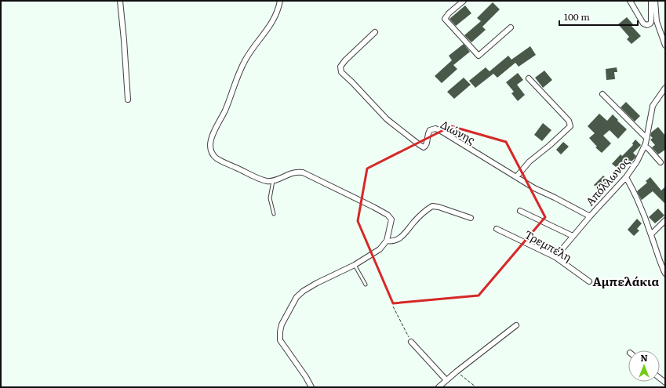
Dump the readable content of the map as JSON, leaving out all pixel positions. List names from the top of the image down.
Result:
{
  "streets": {
    "street": ["Διώνης", "Απόλλωνος", "Τρεμπέλη"]
  },
  "crossings": [
    ["Διώνης", "Απόλλωνος"],
    ["Απόλλωνος", "Τρεμπέλη"]
  ],
  "districts": ["Αμπελάκια"],
  "scale_bar": "100 m",
  "north": "top"
}
